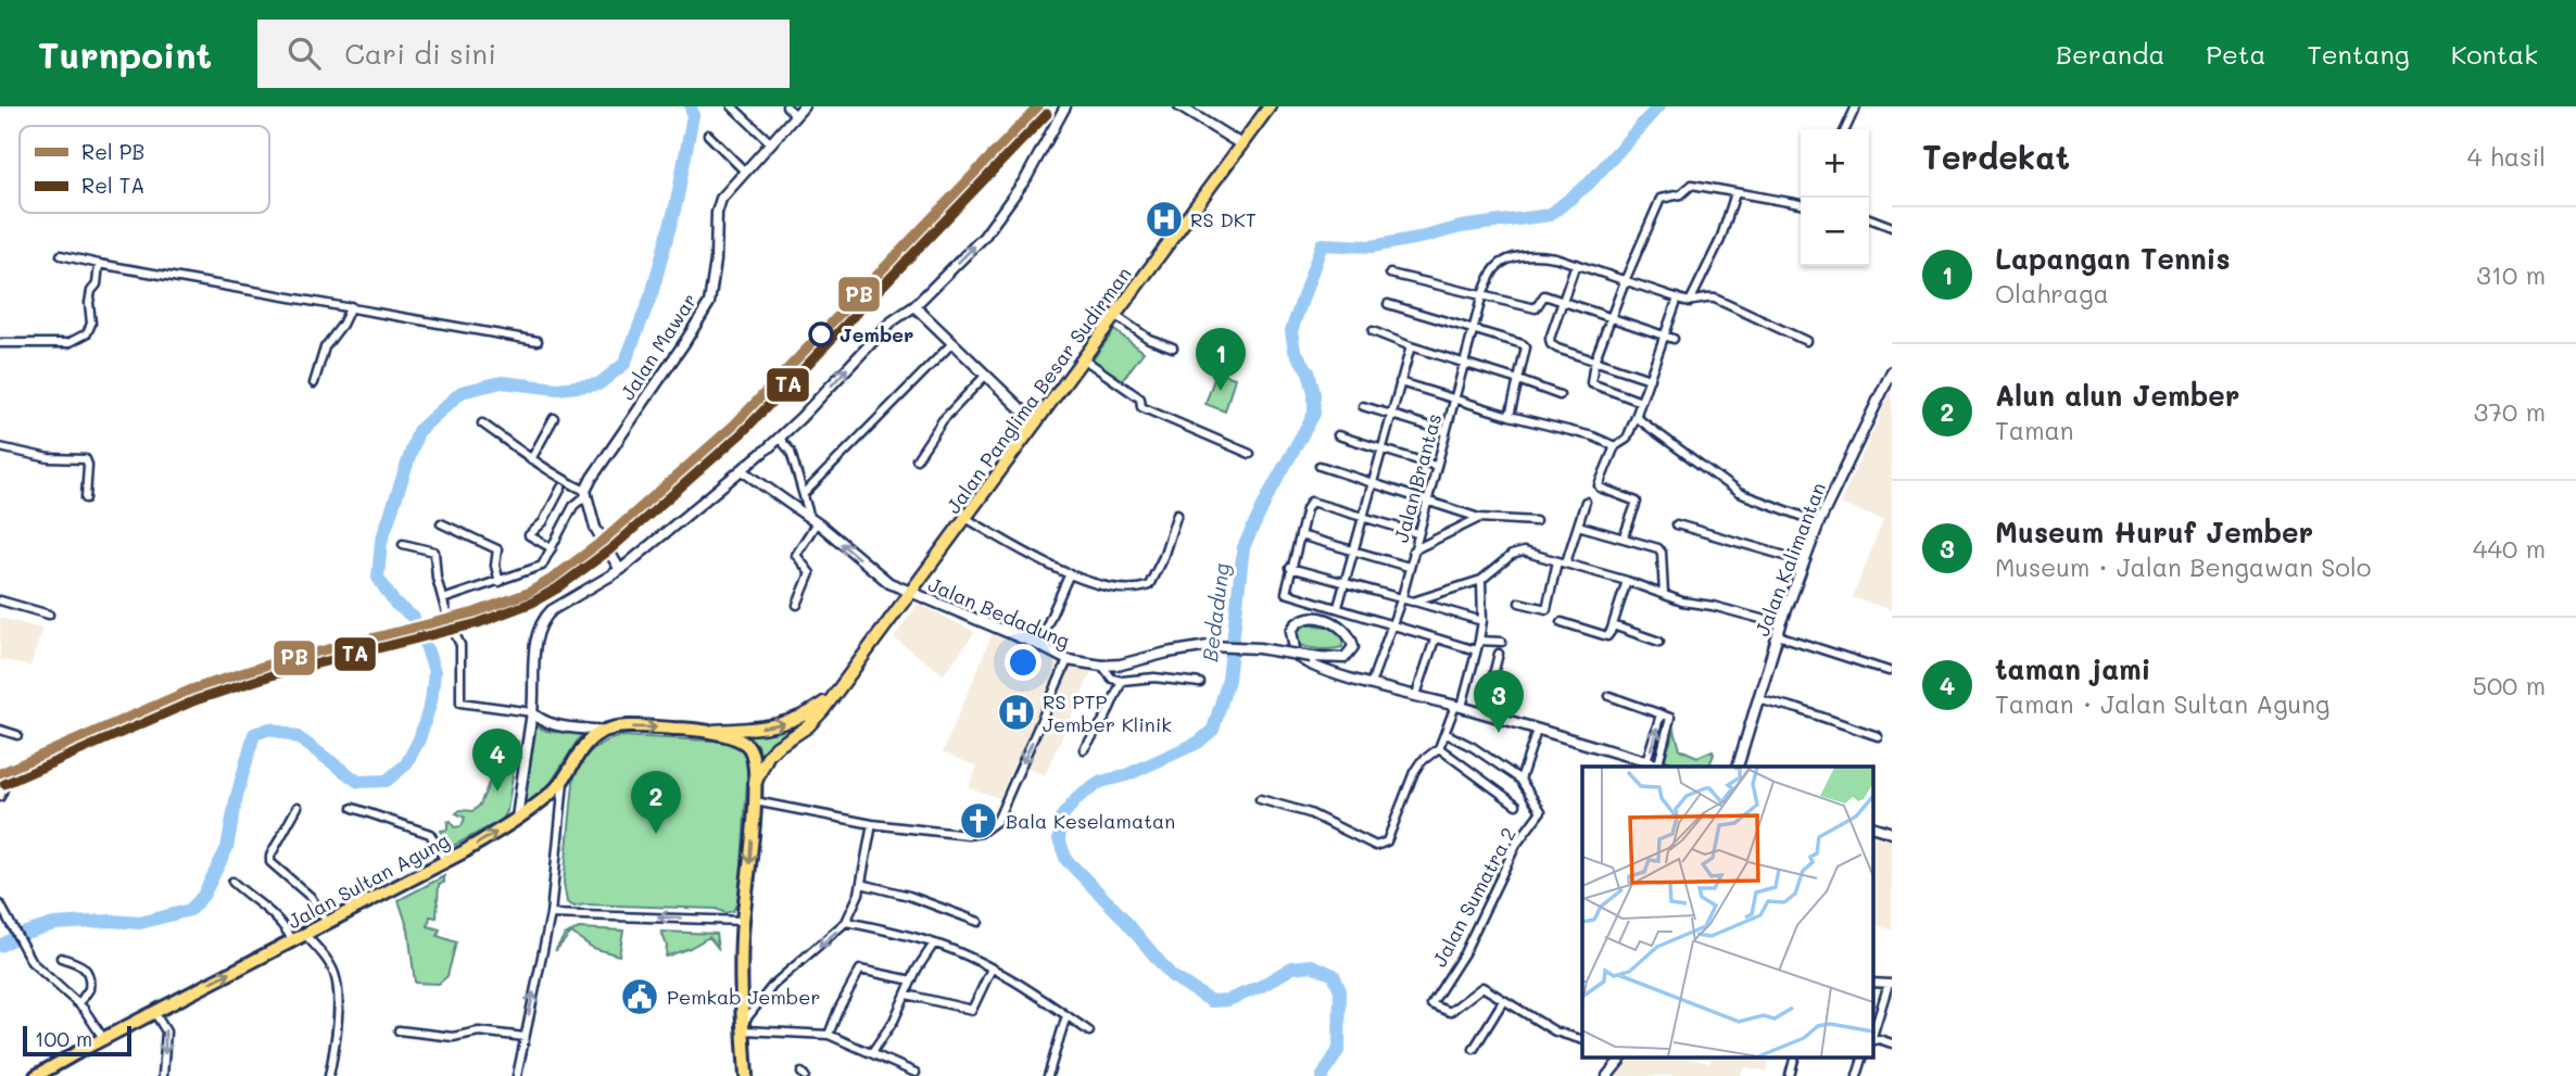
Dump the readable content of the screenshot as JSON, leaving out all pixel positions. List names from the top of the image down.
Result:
{
  "streets": {
    "highway": ["Jalan Sultan Agung"],
    "main road": ["Jalan Panglima Besar Sudirman"],
    "street": [
      "Jalan Mawar",
      "Jalan Brantas",
      "Jalan Kalimantan",
      "Jalan Bedadung",
      "Jalan Sumatra 2"
    ]
  },
  "crossings": [
    ["Jalan Panglima Besar Sudirman", "Jalan Bedadung"],
    ["Jalan Brantas", "Jalan Bedadung"]
  ],
  "one_way": ["Jalan Sultan Agung"],
  "water": ["Bedadung"],
  "places": {
    "hospital": ["RS DKT", "RS PTP Jember Klinik"],
    "other": ["Jember"],
    "church": ["Bala Keselamatan"],
    "public building": ["Pemkab Jember"]
  },
  "lines": ["rail line PB", "rail line TA"],
  "legend": ["Rel PB", "Rel TA"],
  "scale_bar": "100 m",
  "page": {
    "header": "Turnpoint",
    "search": "Cari di sini",
    "nav": [
      "Beranda",
      "Peta",
      "Tentang",
      "Kontak"
    ],
    "heading": ["Terdekat", "4 hasil"],
    "map_buttons": ["+", "−"],
    "list": [
      {
        "mark": "1",
        "name": "Lapangan Tennis",
        "note": "Olahraga",
        "value": "310 m"
      },
      {
        "mark": "2",
        "name": "Alun alun Jember",
        "note": "Taman",
        "value": "370 m"
      },
      {
        "mark": "3",
        "name": "Museum Huruf Jember",
        "note": "Museum · Jalan Bengawan Solo",
        "value": "440 m"
      },
      {
        "mark": "4",
        "name": "taman jami",
        "note": "Taman · Jalan Sultan Agung",
        "value": "500 m"
      }
    ],
    "pins": [
      "1",
      "3",
      "4",
      "2"
    ],
    "scale": "100 m"
  }
}
